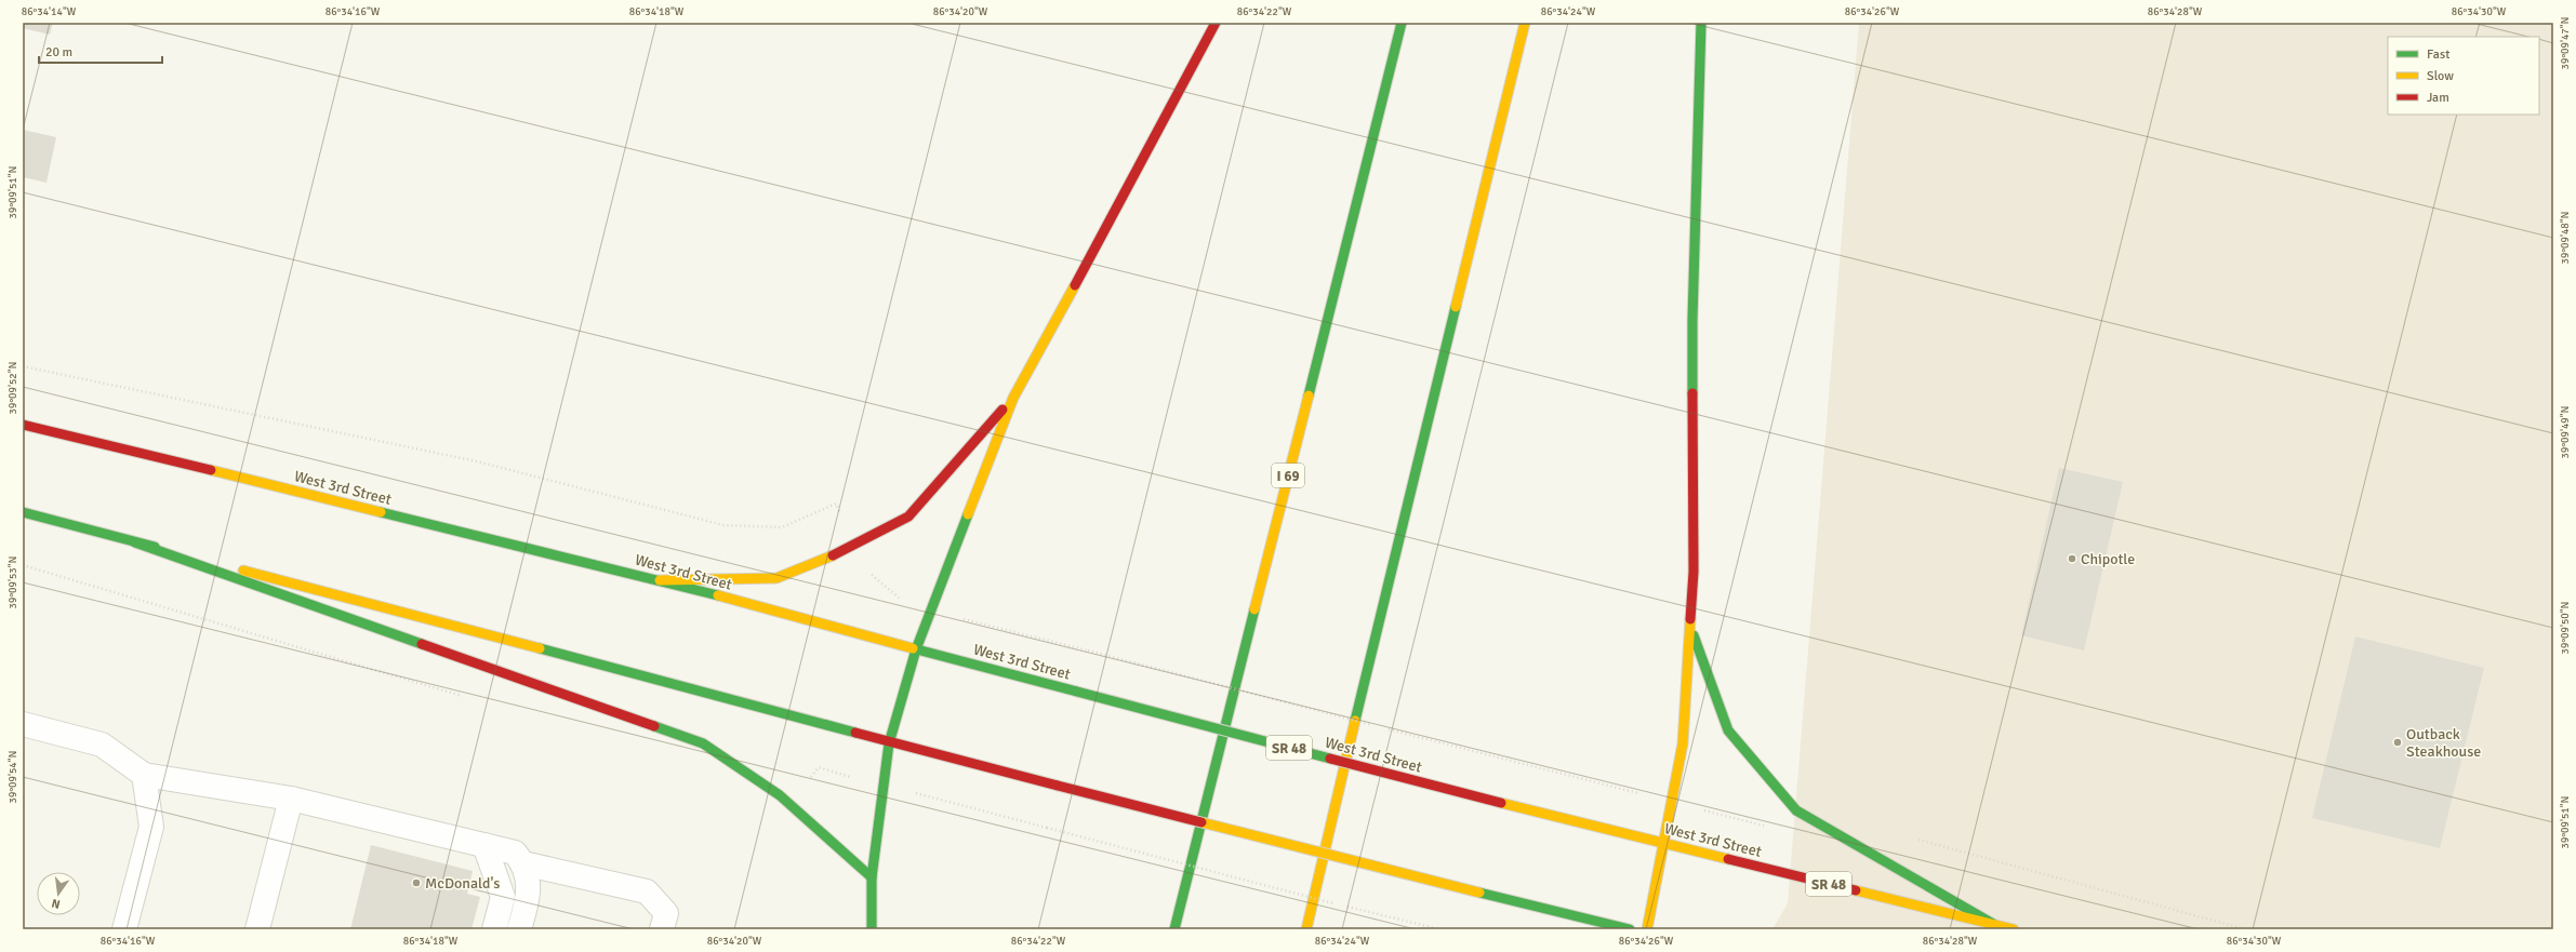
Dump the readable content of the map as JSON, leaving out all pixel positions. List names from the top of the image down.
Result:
{
  "streets": {
    "main road": ["I 69", "West 3rd Street", "SR 48"]
  },
  "places": ["Chipotle", "Outback Steakhouse", "McDonald's"],
  "legend": ["Fast", "Slow", "Jam"],
  "scale_bar": "20 m",
  "north": "bottom",
  "coordinates": [
    "86°34'14\"W",
    "86°34'16\"W",
    "86°34'18\"W",
    "86°34'20\"W",
    "86°34'22\"W",
    "86°34'24\"W",
    "86°34'26\"W",
    "86°34'28\"W",
    "86°34'30\"W",
    "39°09'47\"N",
    "39°09'51\"N",
    "39°09'48\"N",
    "39°09'52\"N",
    "39°09'49\"N",
    "39°09'53\"N",
    "39°09'50\"N",
    "39°09'54\"N"
  ]
}
